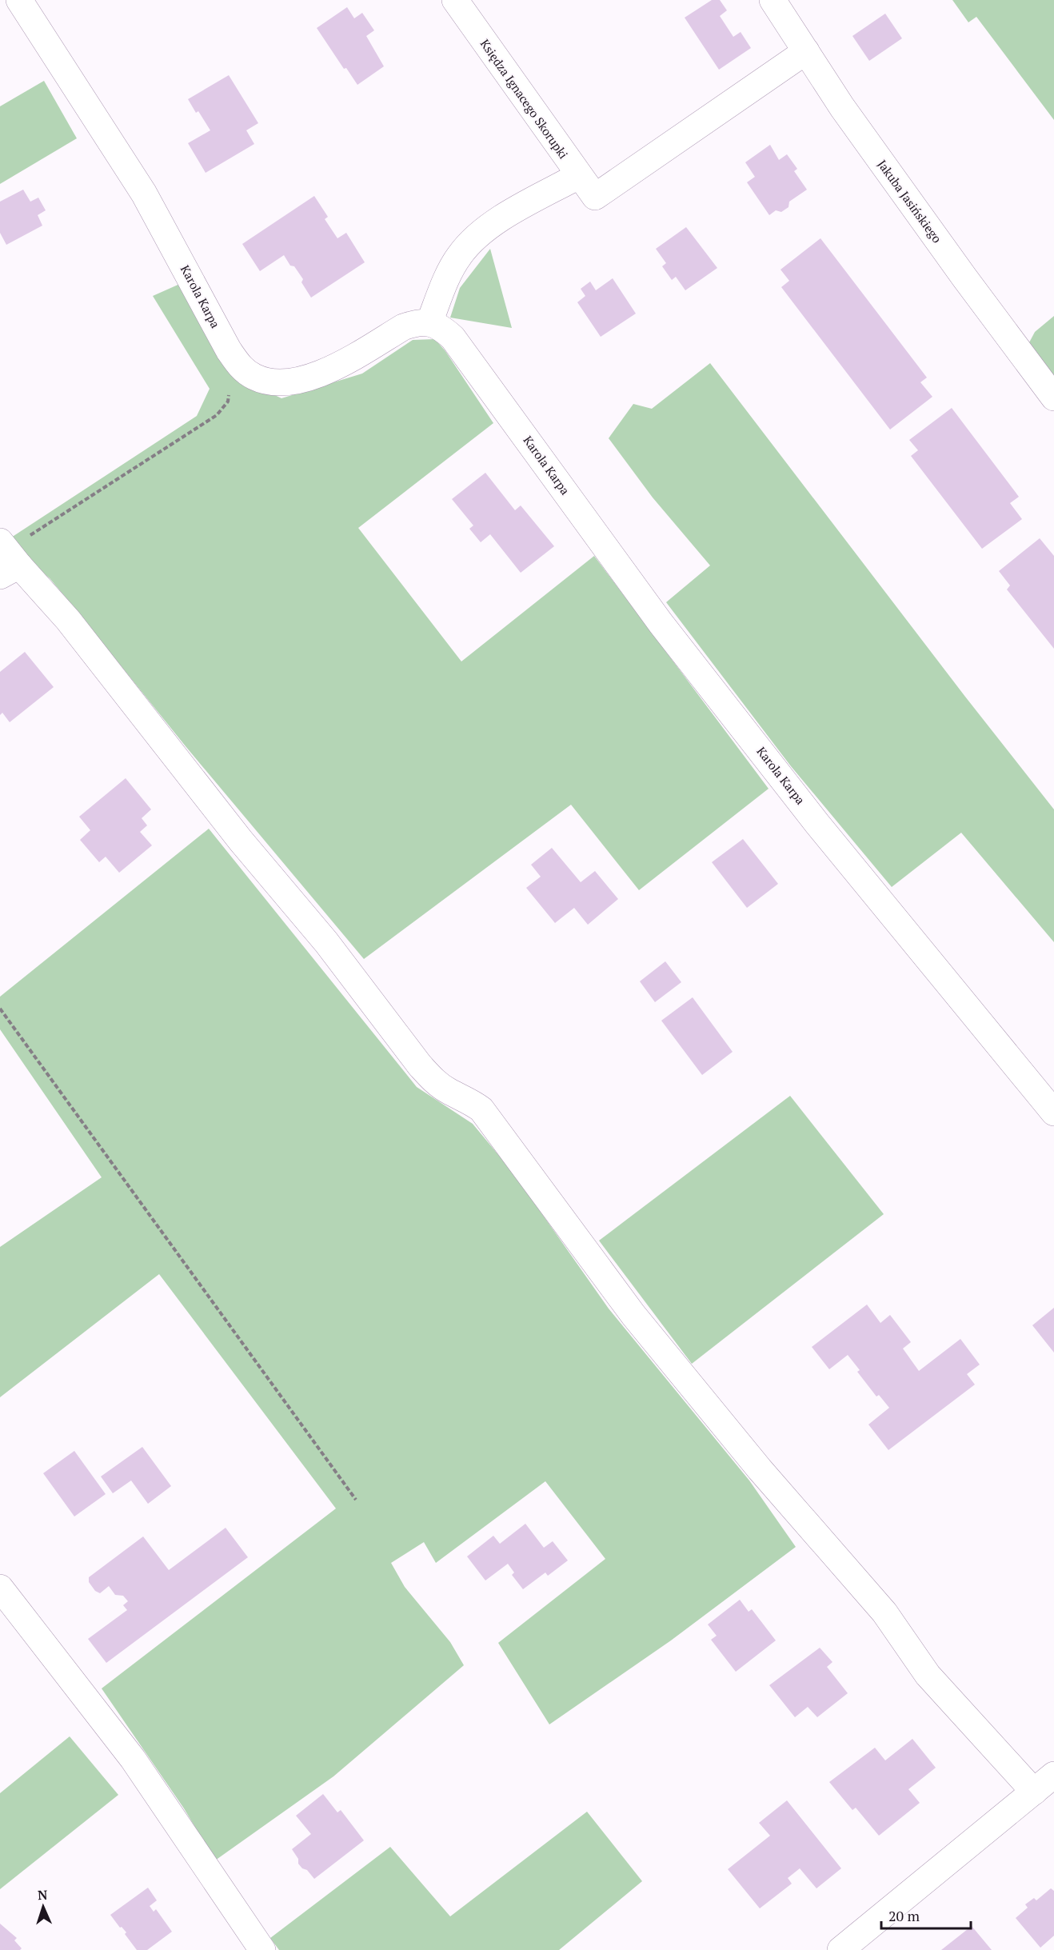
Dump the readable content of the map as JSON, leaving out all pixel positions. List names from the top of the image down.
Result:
{
  "streets": {
    "street": ["Księdza Ignacego Skorupki", "Jakuba Jasińskiego", "Karola Karpa"]
  },
  "crossings": [
    ["Księdza Ignacego Skorupki", "Jakuba Jasińskiego"]
  ],
  "scale_bar": "20 m",
  "north": "top"
}
